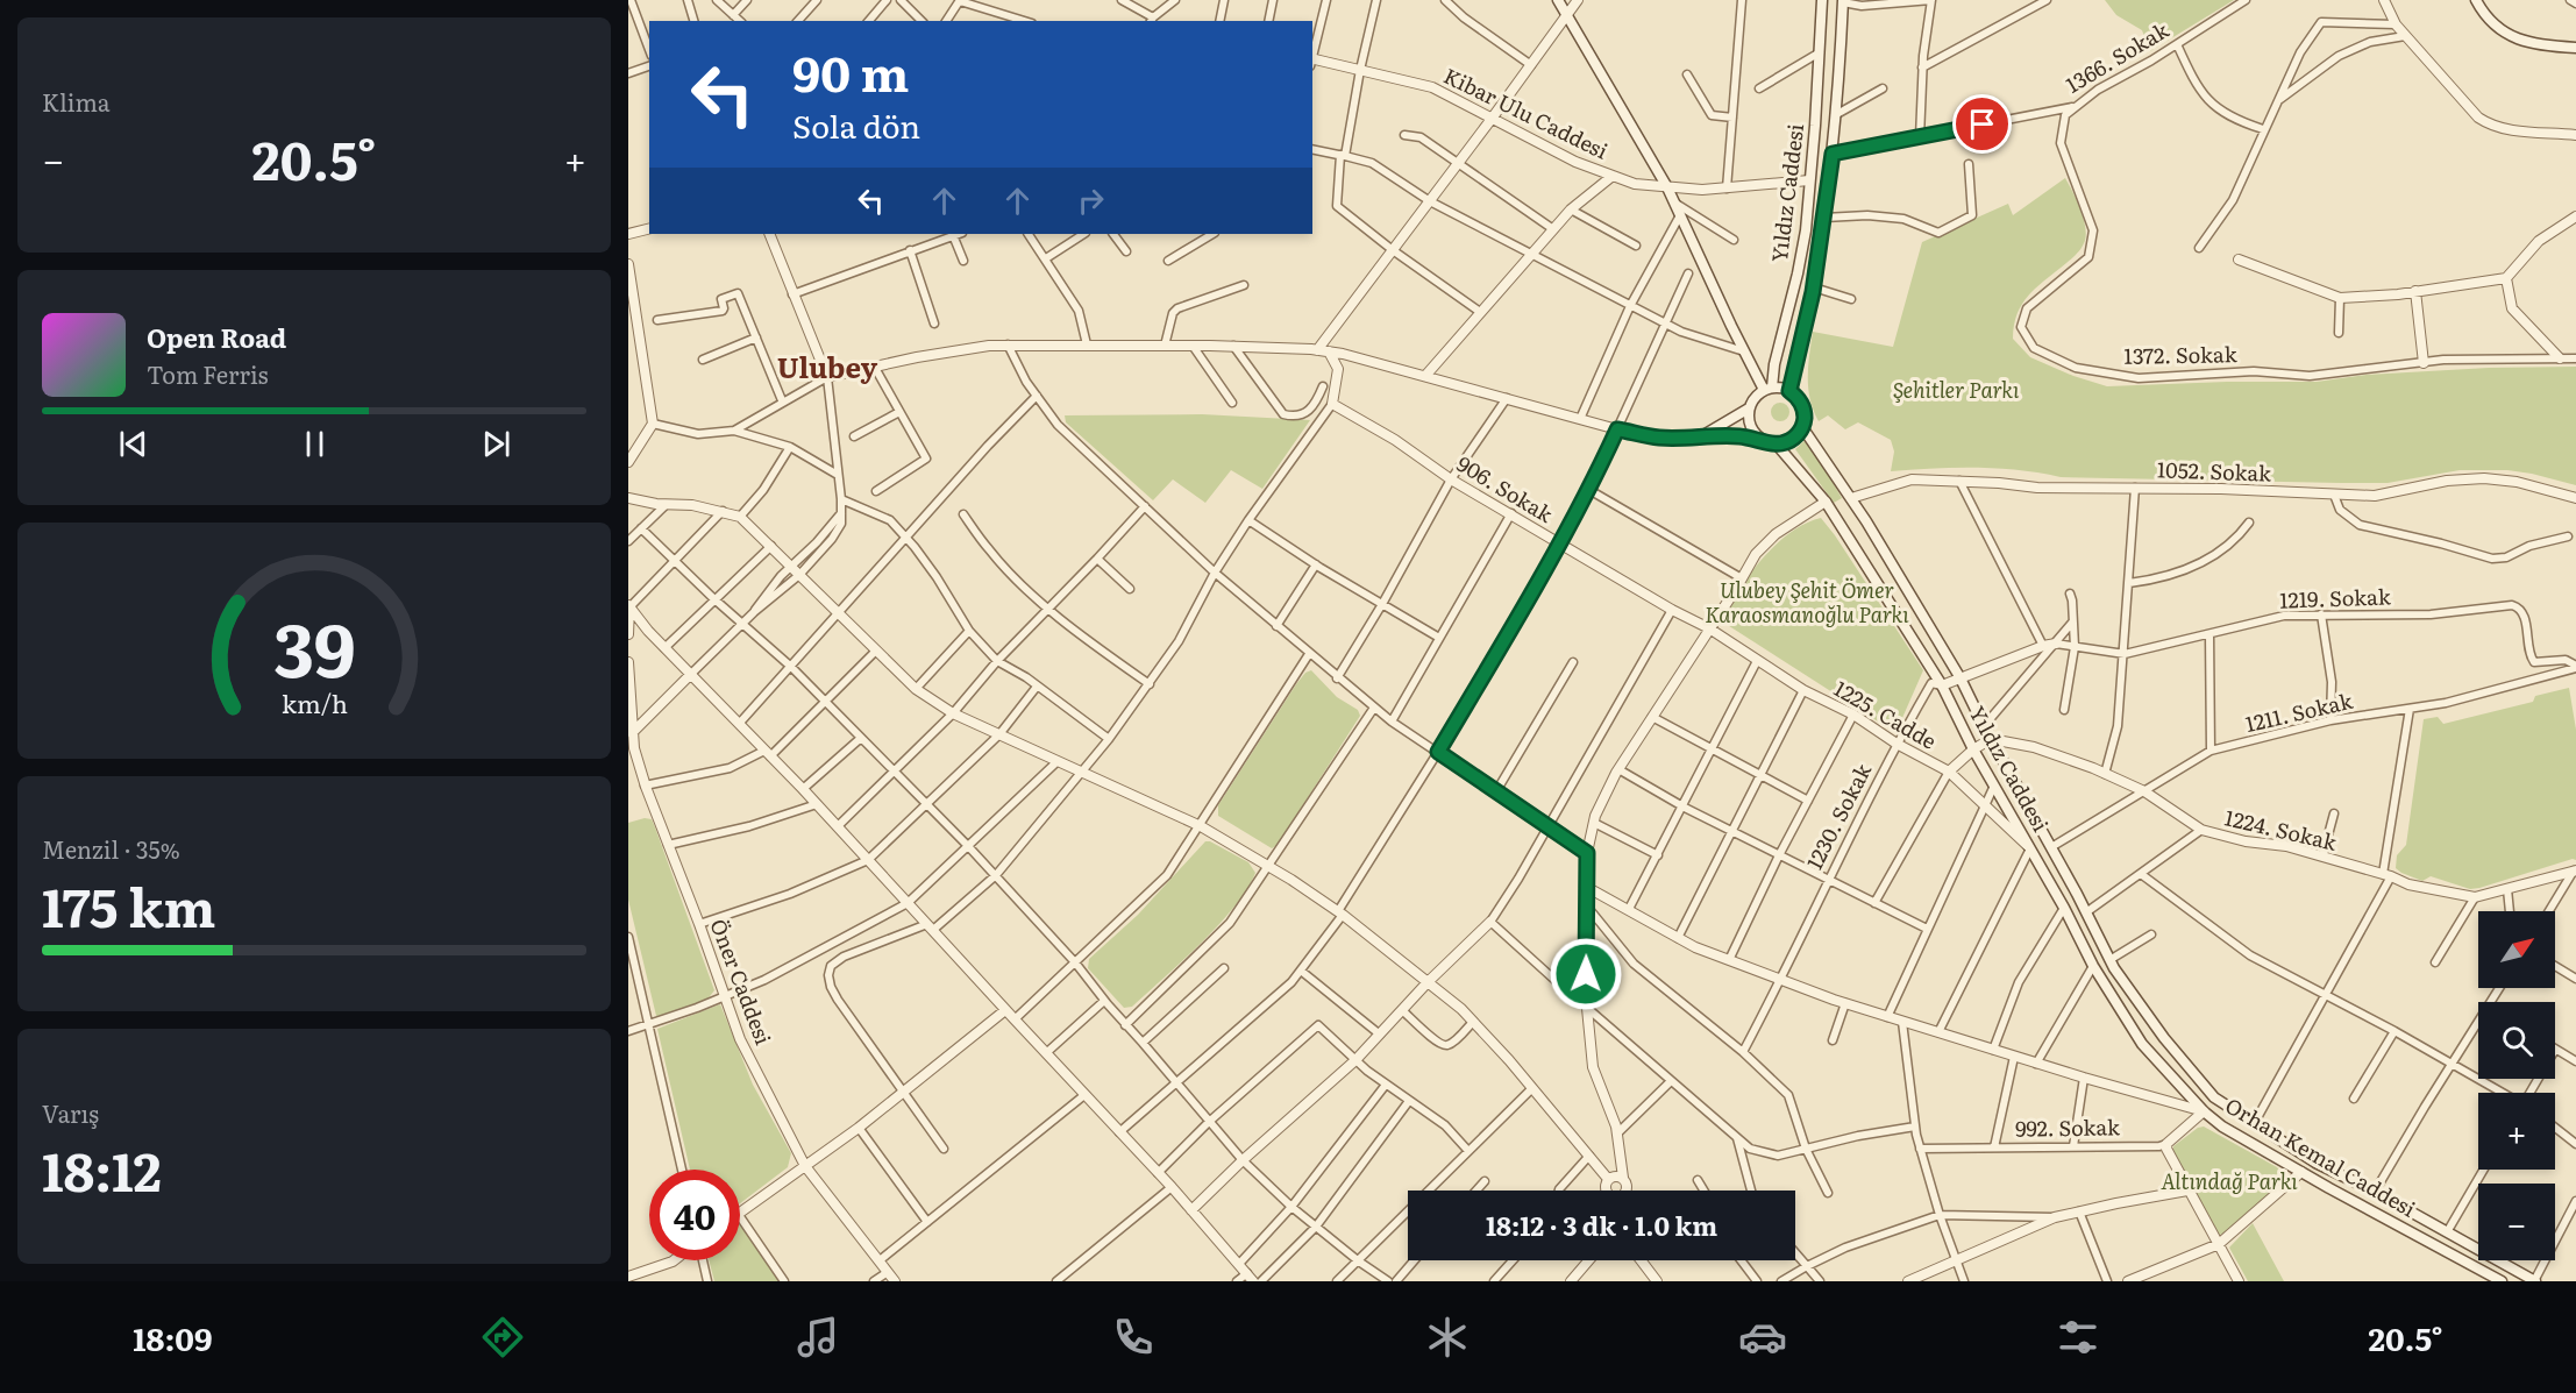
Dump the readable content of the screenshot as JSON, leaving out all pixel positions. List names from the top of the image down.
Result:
{
  "streets": {
    "main road": ["Yıldız Caddesi", "Orhan Kemal Caddesi"],
    "street": [
      "1366. Sokak",
      "Kibar Ulu Caddesi",
      "1372. Sokak",
      "1052. Sokak",
      "906. Sokak",
      "1219. Sokak",
      "1211. Sokak",
      "1225. Cadde",
      "1230. Sokak",
      "1224. Sokak",
      "Öner Caddesi",
      "992. Sokak"
    ]
  },
  "crossings": [
    ["1366. Sokak", "Yıldız Caddesi"],
    ["1366. Sokak", "1372. Sokak"],
    ["Kibar Ulu Caddesi", "Yıldız Caddesi"],
    ["Yıldız Caddesi", "1052. Sokak"],
    ["Yıldız Caddesi", "1211. Sokak"],
    ["Yıldız Caddesi", "1225. Cadde"],
    ["Yıldız Caddesi", "1230. Sokak"],
    ["Yıldız Caddesi", "1224. Sokak"],
    ["Yıldız Caddesi", "Orhan Kemal Caddesi"],
    ["906. Sokak", "1225. Cadde"],
    ["1219. Sokak", "1211. Sokak"],
    ["1211. Sokak", "1224. Sokak"],
    ["1225. Cadde", "1230. Sokak"]
  ],
  "districts": ["Ulubey"],
  "parks": ["Şehitler Parkı", "Ulubey Şehit Ömer Karaosmanoğlu Parkı", "Altındağ Parkı"],
  "north": "top right",
  "page": {
    "tile": [
      "Klima",
      ["Menzil · 35%", "175 km"],
      ["Varış", "18:12"]
    ],
    "turn": ["90 m", "Sola dön"],
    "heat": ["−", "20.5°", "+"],
    "song": ["Open Road", "Tom Ferris"],
    "map_buttons": ["+", "−"],
    "limit": "40",
    "trip": "18:12 · 3 dk · 1.0 km",
    "tabs": ["18:09", "20.5°"],
    "gauge": ["39", "km/h"]
  }
}
